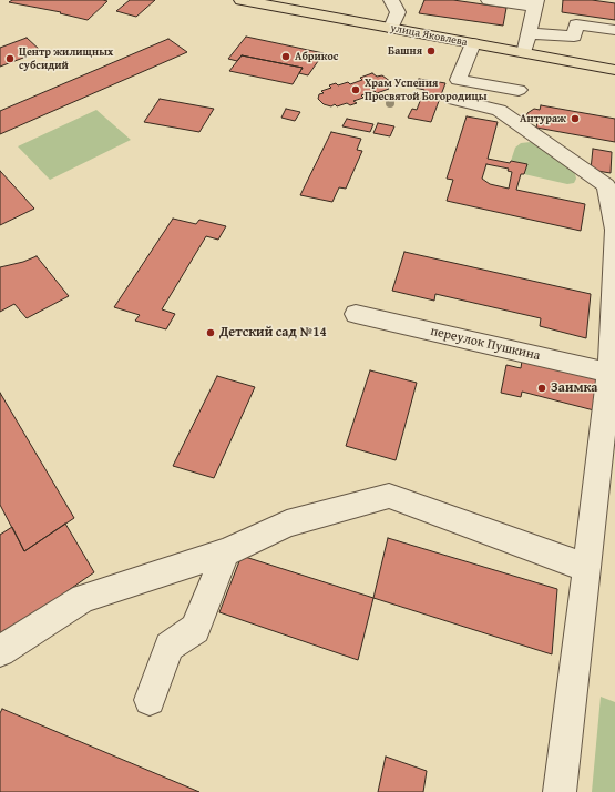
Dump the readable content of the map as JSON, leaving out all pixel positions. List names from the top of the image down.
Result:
{
  "streets": {
    "main road": ["улица Яковлева"],
    "street": ["переулок Пушкина"]
  },
  "places": [
    "Башня",
    "Абрикос",
    "Центр жилищных субсидий",
    "Храм Успения Пресвятой Богородицы",
    "Антураж",
    "Детский сад №14",
    "Заимка"
  ]
}
